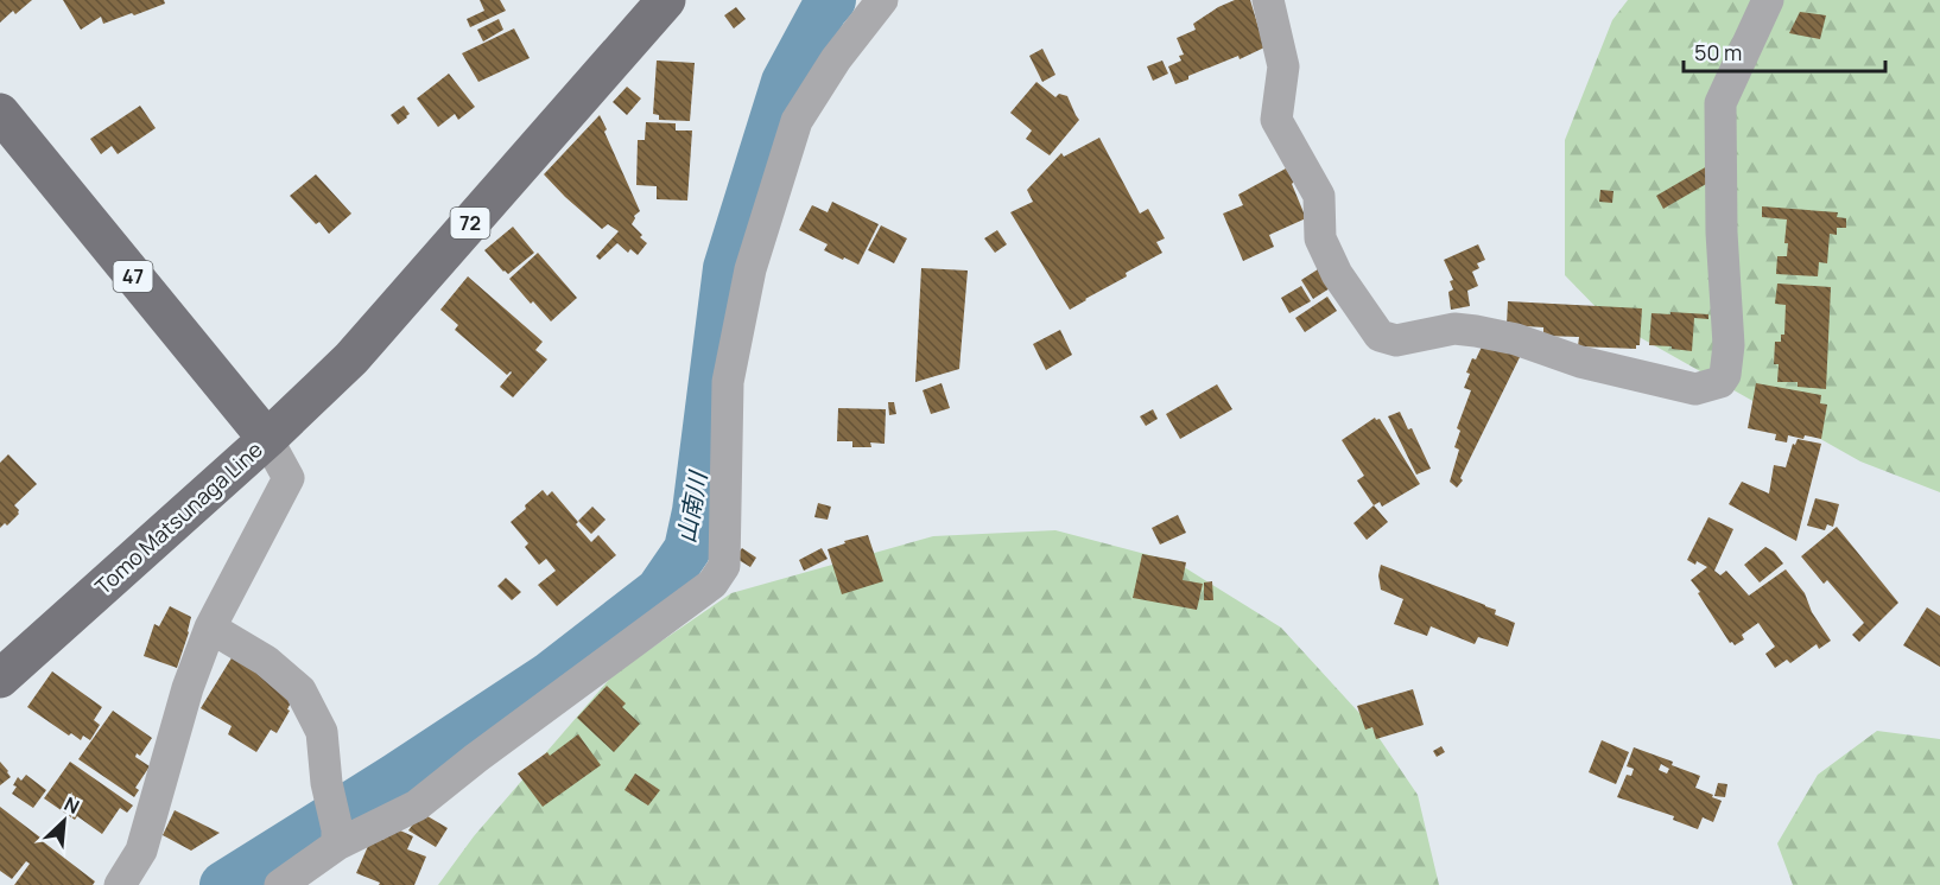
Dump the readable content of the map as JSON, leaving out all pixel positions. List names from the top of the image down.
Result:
{
  "streets": {
    "main road": ["72", "47", "Tomo Matsunaga Line"]
  },
  "crossings": [
    ["72", "Tomo Matsunaga Line"]
  ],
  "water": ["山南川"],
  "scale_bar": "50 m",
  "north": "top right"
}
